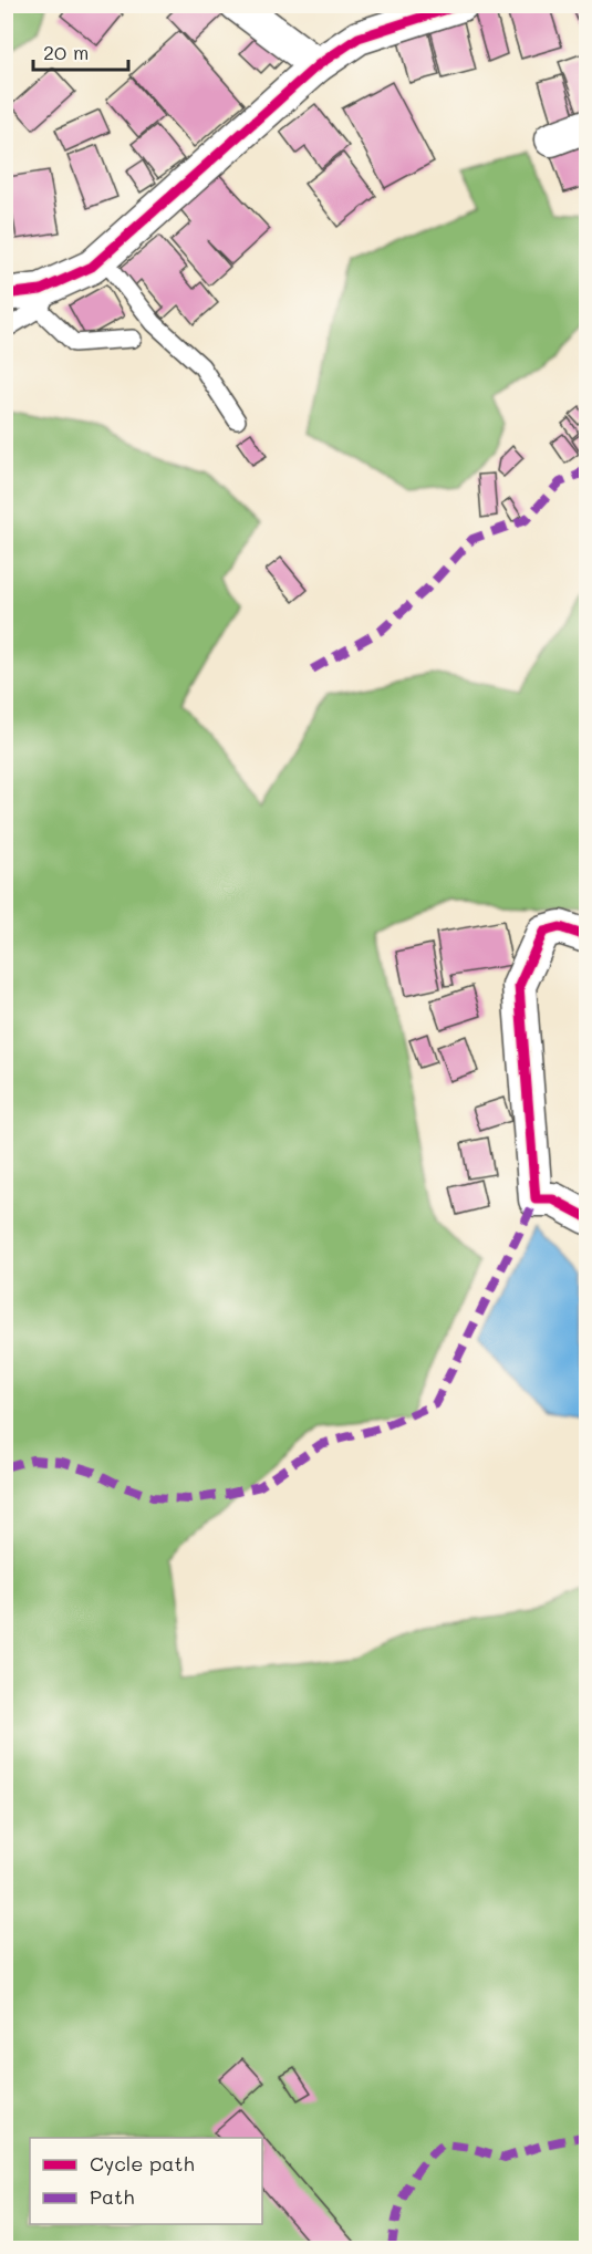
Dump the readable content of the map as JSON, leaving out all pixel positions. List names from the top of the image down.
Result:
{
  "legend": ["Cycle path", "Path"],
  "scale_bar": "20 m"
}
